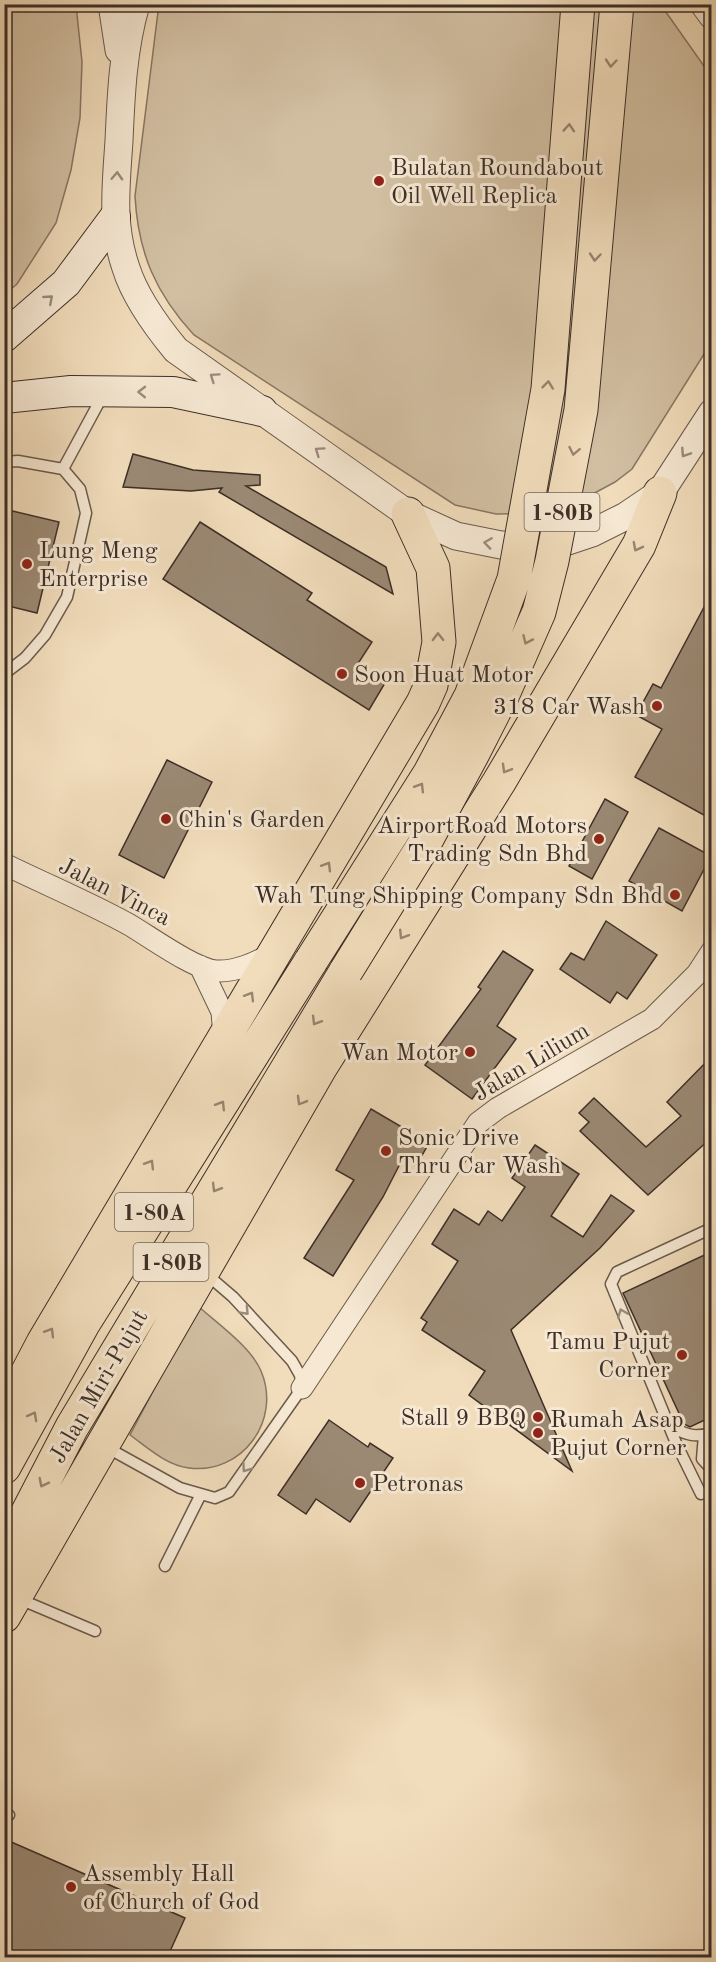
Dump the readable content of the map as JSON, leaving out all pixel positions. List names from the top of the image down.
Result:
{
  "streets": {
    "highway": ["1-80B", "1-80A", "Jalan Miri-Pujut"],
    "street": ["Jalan Vinca", "Jalan Lilium"]
  },
  "places": [
    "Bulatan Roundabout Oil Well Replica",
    "Lung Meng Enterprise",
    "Soon Huat Motor",
    "318 Car Wash",
    "Chin's Garden",
    "AirportRoad Motors Trading Sdn Bhd",
    "Wah Tung Shipping Company Sdn Bhd",
    "Wan Motor",
    "Sonic Drive Thru Car Wash",
    "Tamu Pujut Corner",
    "Stall 9 BBQ",
    "Rumah Asap Pujut Corner",
    "Petronas",
    "Assembly Hall of Church of God"
  ]
}
